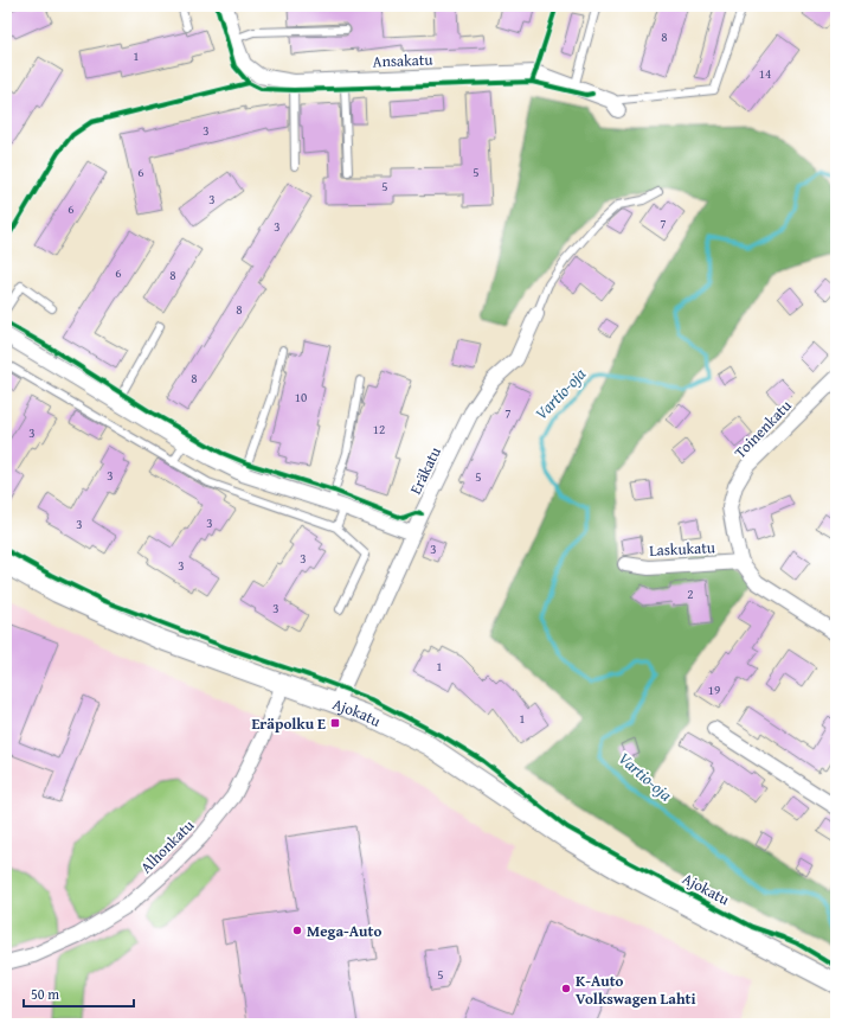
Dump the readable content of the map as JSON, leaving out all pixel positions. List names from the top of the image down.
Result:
{
  "streets": {
    "street": [
      "Ansakatu",
      "Toinenkatu",
      "Eräkatu",
      "Laskukatu",
      "Ajokatu",
      "Alhonkatu"
    ]
  },
  "crossings": [
    ["Toinenkatu", "Laskukatu"],
    ["Eräkatu", "Ajokatu"],
    ["Ajokatu", "Alhonkatu"]
  ],
  "water": ["Vartio-oja"],
  "places": {
    "transit": ["Eräpolku E"],
    "other": ["Mega-Auto", "K-Auto Volkswagen Lahti"]
  },
  "house_numbers": [
    "8",
    "1",
    "14",
    "3",
    "6",
    "5",
    "5",
    "3",
    "6",
    "7",
    "3",
    "6",
    "8",
    "8",
    "8",
    "10",
    "7",
    "12",
    "3",
    "3",
    "5",
    "3",
    "3",
    "3",
    "3",
    "3",
    "2",
    "3",
    "1",
    "19",
    "1",
    "5"
  ],
  "scale_bar": "50 m"
}
